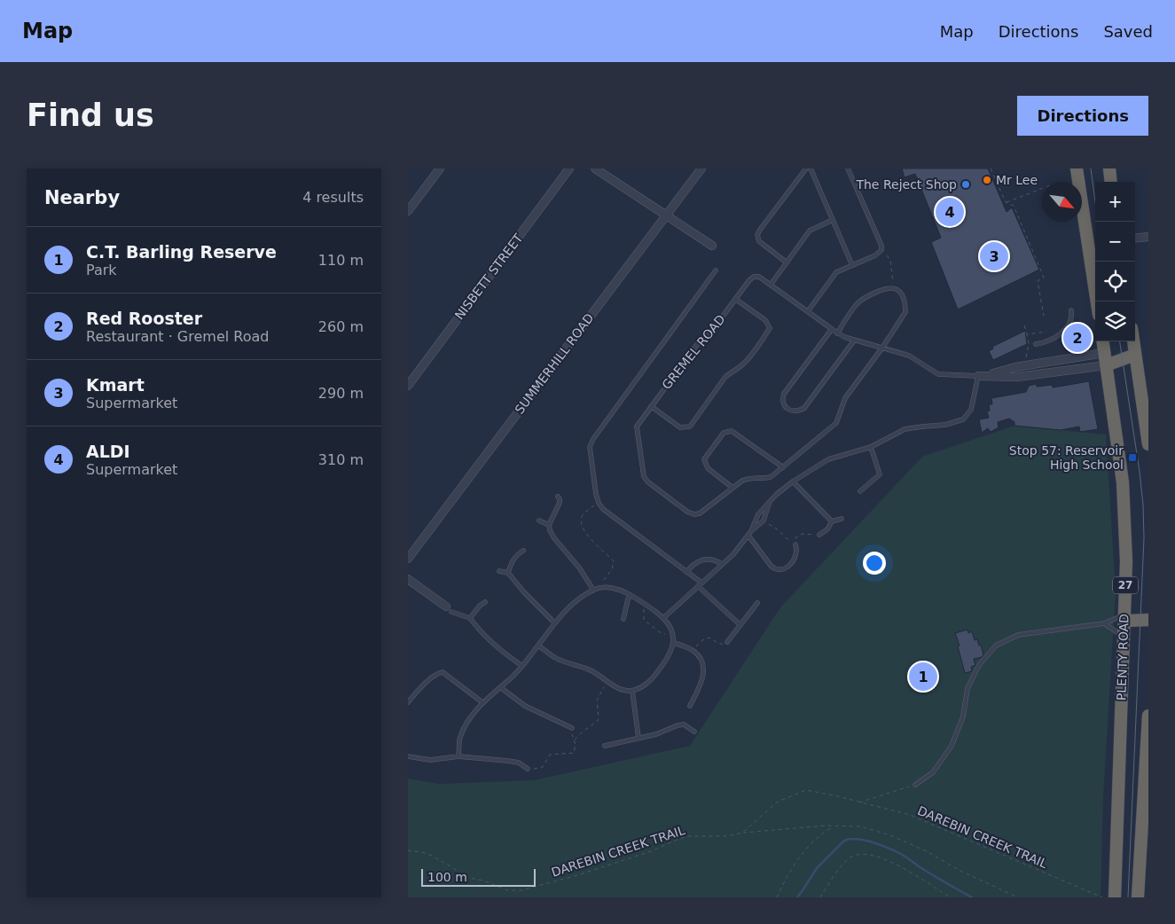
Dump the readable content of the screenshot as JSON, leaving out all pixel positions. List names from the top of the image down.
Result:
{
  "streets": {
    "highway": ["27", "PLENTY ROAD"],
    "street": ["NISBETT STREET", "GREMEL ROAD", "SUMMERHILL ROAD"],
    "path": ["DAREBIN CREEK TRAIL"]
  },
  "crossings": [
    ["GREMEL ROAD", "PLENTY ROAD"]
  ],
  "places": {
    "other": ["Mr Lee", "The Reject Shop"],
    "transit": ["Stop 57: Reservoir High School"]
  },
  "scale_bar": "100 m",
  "north": "bottom right",
  "page": {
    "header": "Map",
    "nav": ["Map", "Directions", "Saved"],
    "buttons": "Directions",
    "title": "Find us",
    "heading": ["Nearby", "4 results"],
    "map_buttons": ["+", "−"],
    "pins": [
      "4",
      "3",
      "2",
      "1"
    ],
    "list": [
      {
        "mark": "1",
        "name": "C.T. Barling Reserve",
        "note": "Park",
        "value": "110 m"
      },
      {
        "mark": "2",
        "name": "Red Rooster",
        "note": "Restaurant · Gremel Road",
        "value": "260 m"
      },
      {
        "mark": "3",
        "name": "Kmart",
        "note": "Supermarket",
        "value": "290 m"
      },
      {
        "mark": "4",
        "name": "ALDI",
        "note": "Supermarket",
        "value": "310 m"
      }
    ],
    "scale": "100 m"
  }
}
